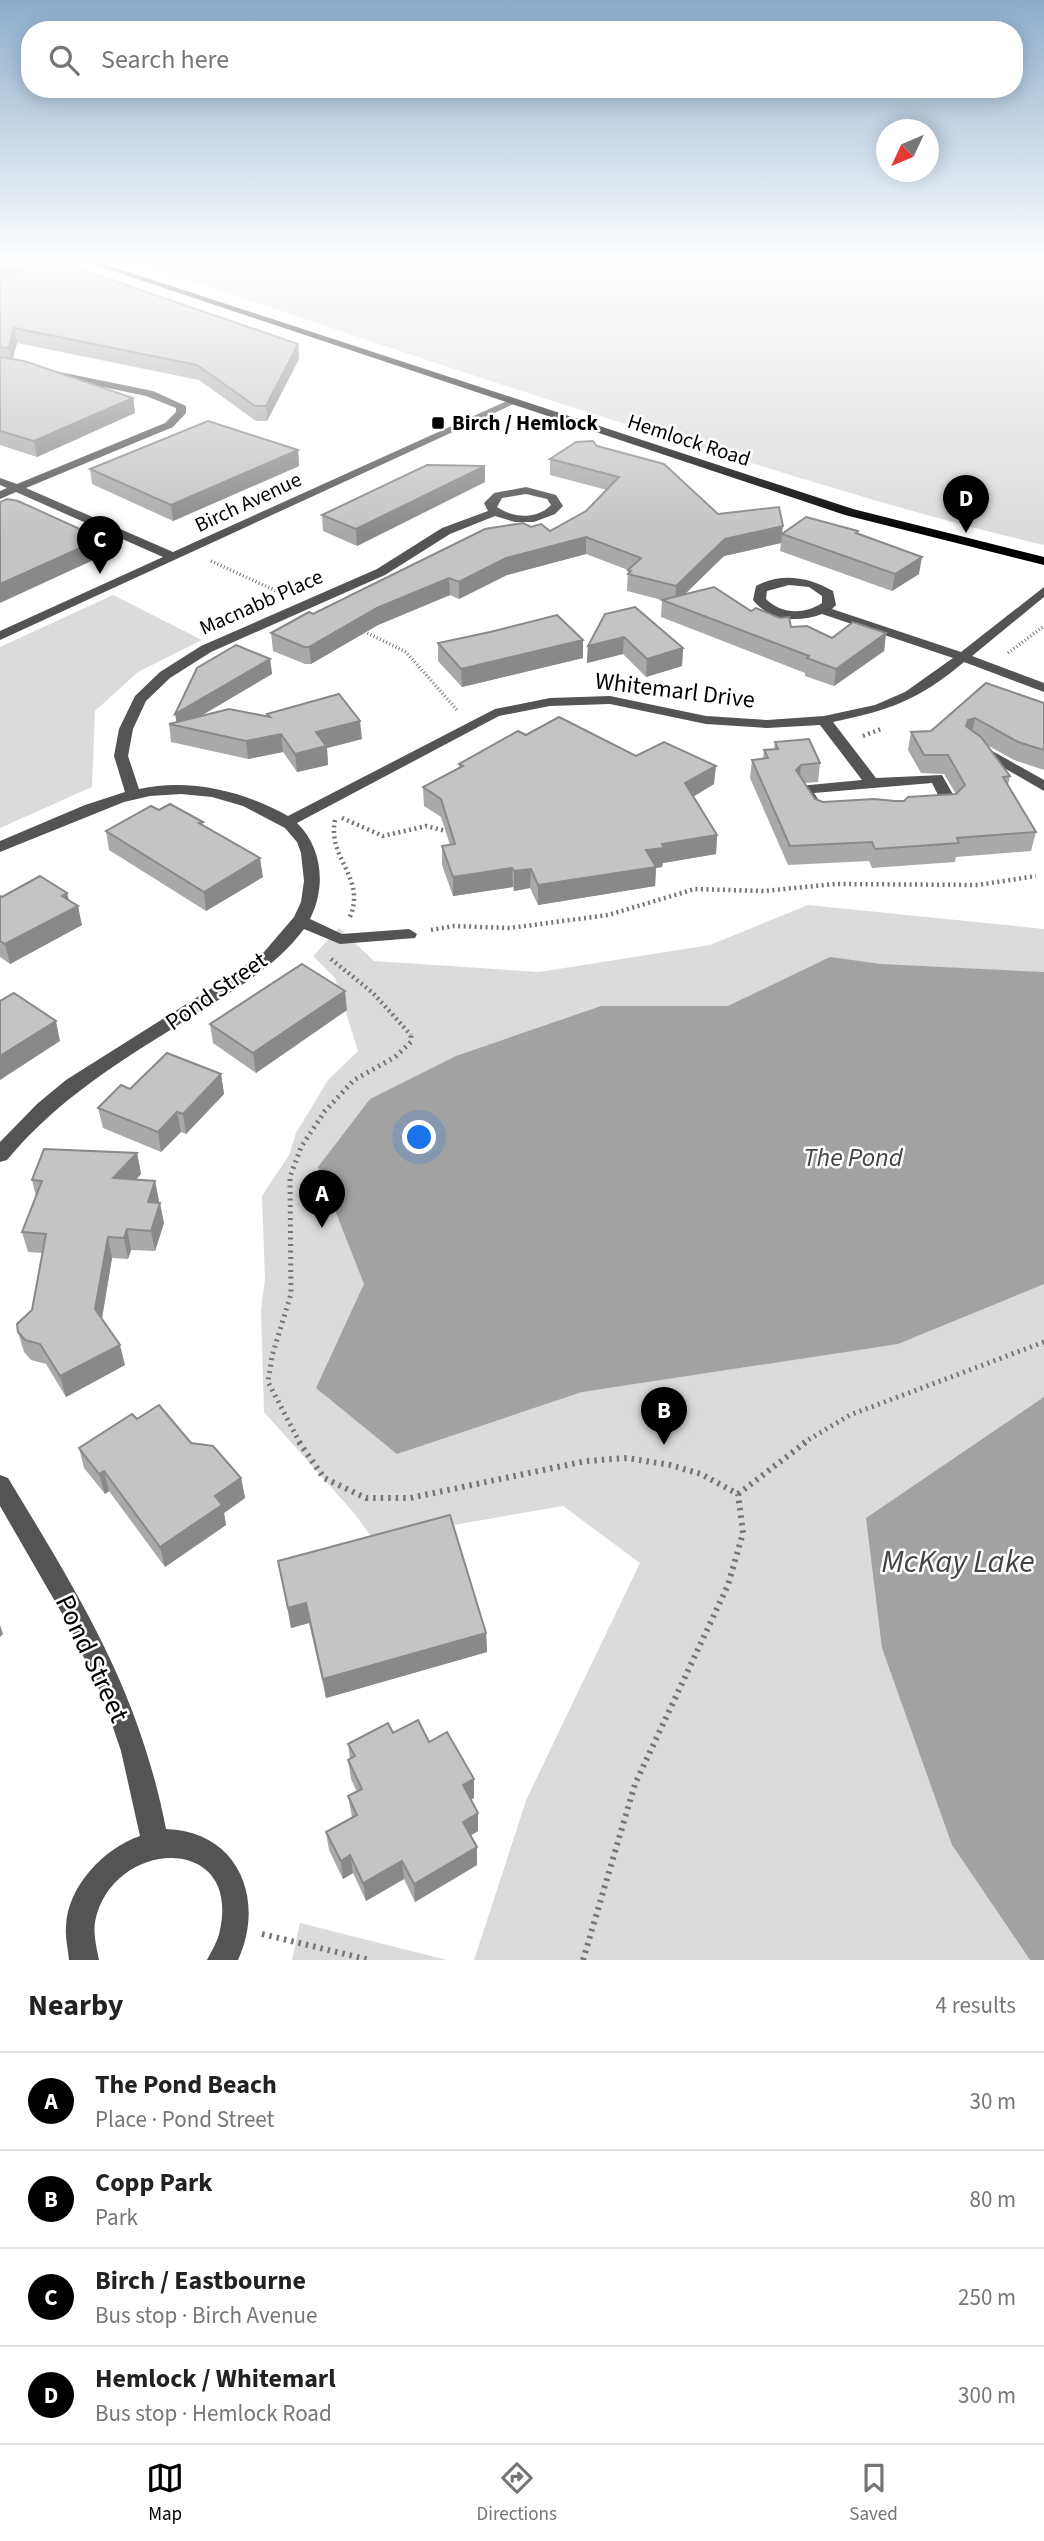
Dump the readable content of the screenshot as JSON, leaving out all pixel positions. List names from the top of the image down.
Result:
{
  "streets": {
    "main road": ["Hemlock Road"],
    "street": [
      "Birch Avenue",
      "Macnabb Place",
      "Whitemarl Drive",
      "Pond Street"
    ]
  },
  "crossings": [
    ["Hemlock Road", "Birch Avenue"],
    ["Whitemarl Drive", "Pond Street"]
  ],
  "water": ["The Pond", "McKay Lake"],
  "places": {
    "transit": ["Birch / Hemlock"]
  },
  "north": "bottom left",
  "page": {
    "search": "Search here",
    "pins": [
      "D",
      "C",
      "A",
      "B"
    ],
    "heading": ["Nearby", "4 results"],
    "list": [
      {
        "mark": "A",
        "name": "The Pond Beach",
        "note": "Place · Pond Street",
        "value": "30 m"
      },
      {
        "mark": "B",
        "name": "Copp Park",
        "note": "Park",
        "value": "80 m"
      },
      {
        "mark": "C",
        "name": "Birch / Eastbourne",
        "note": "Bus stop · Birch Avenue",
        "value": "250 m"
      },
      {
        "mark": "D",
        "name": "Hemlock / Whitemarl",
        "note": "Bus stop · Hemlock Road",
        "value": "300 m"
      }
    ],
    "nav": ["Map", "Directions", "Saved"]
  }
}
